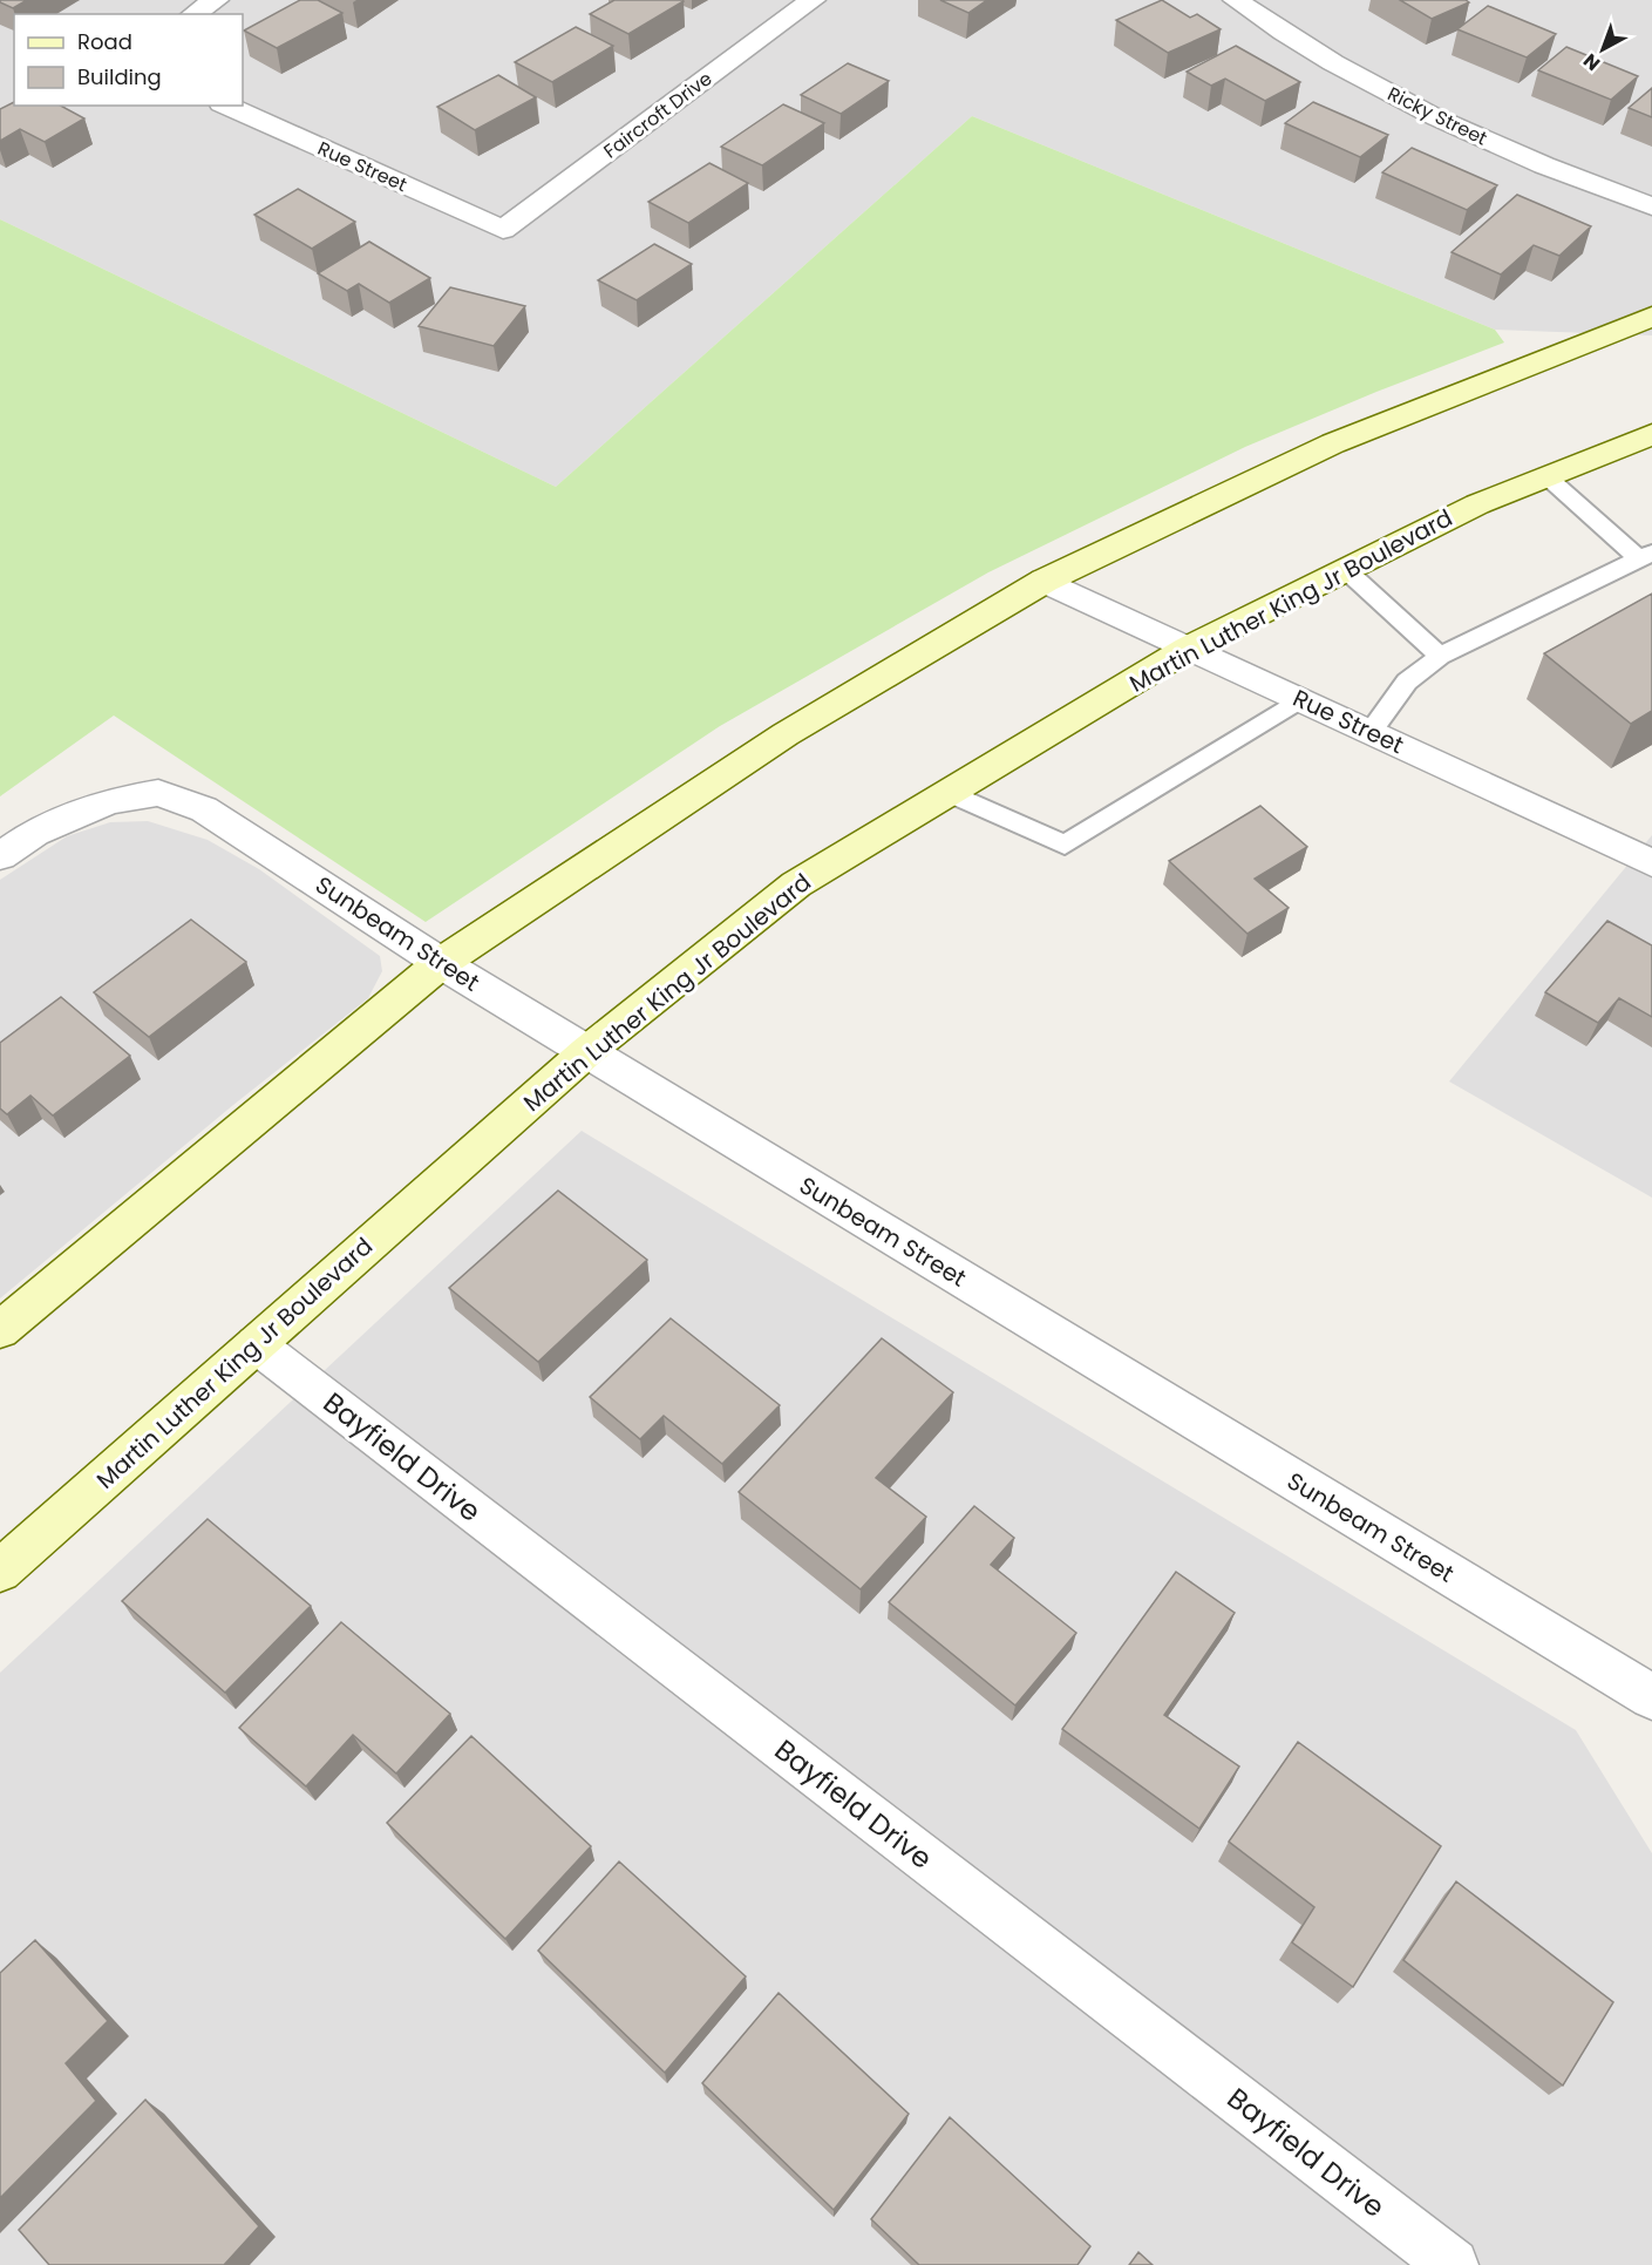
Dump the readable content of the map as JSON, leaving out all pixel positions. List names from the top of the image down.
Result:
{
  "streets": {
    "main road": ["Martin Luther King Jr Boulevard"],
    "street": [
      "Faircroft Drive",
      "Ricky Street",
      "Rue Street",
      "Sunbeam Street",
      "Bayfield Drive"
    ]
  },
  "crossings": [
    ["Faircroft Drive", "Rue Street"],
    ["Rue Street", "Martin Luther King Jr Boulevard"],
    ["Martin Luther King Jr Boulevard", "Sunbeam Street"],
    ["Martin Luther King Jr Boulevard", "Bayfield Drive"]
  ],
  "legend": ["Road", "Building"],
  "north": "bottom left"
}
